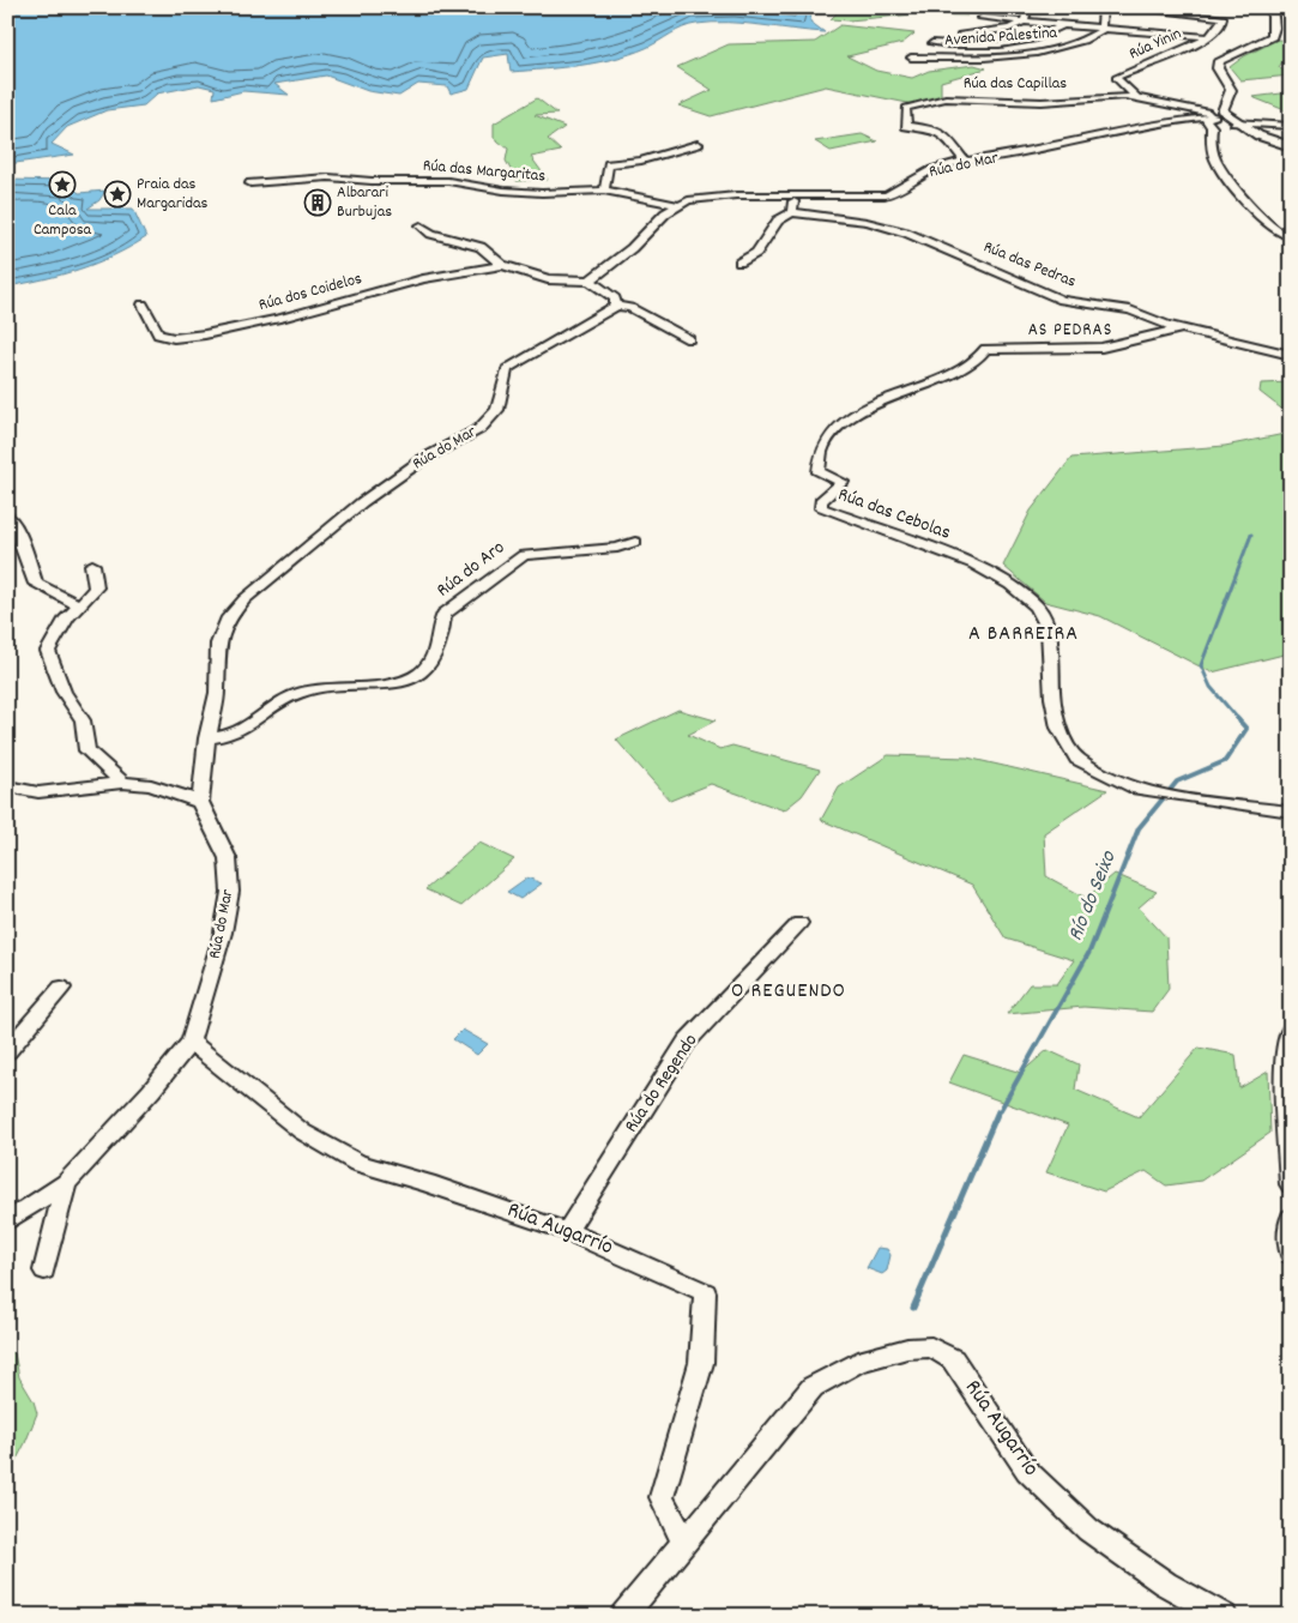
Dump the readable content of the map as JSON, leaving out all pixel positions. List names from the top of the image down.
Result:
{
  "streets": {
    "street": [
      "Avenida Palestina",
      "Rúa Yinin",
      "Rúa das Capillas",
      "Rúa do Mar",
      "Rúa das Margaritas",
      "Rúa das Pedras",
      "Rúa dos Coidelos",
      "Rúa das Cebolas",
      "Rúa do Aro",
      "Rúa do Regendo",
      "Rúa Augarrío"
    ]
  },
  "crossings": [
    ["Rúa Yinin", "Rúa das Capillas"],
    ["Rúa das Capillas", "Rúa do Mar"],
    ["Rúa do Mar", "Rúa das Margaritas"],
    ["Rúa do Mar", "Rúa dos Coidelos"],
    ["Rúa do Mar", "Rúa do Aro"],
    ["Rúa do Mar", "Rúa Augarrío"],
    ["Rúa das Pedras", "Rúa das Cebolas"],
    ["Rúa do Regendo", "Rúa Augarrío"]
  ],
  "districts": ["AS PEDRAS", "A BARREIRA", "O REGUENDO"],
  "water": ["Río do Seixo"],
  "places": {
    "place": ["Cala Camposa", "Praia das Margaridas"],
    "building": ["Albarari Burbujas"]
  }
}
